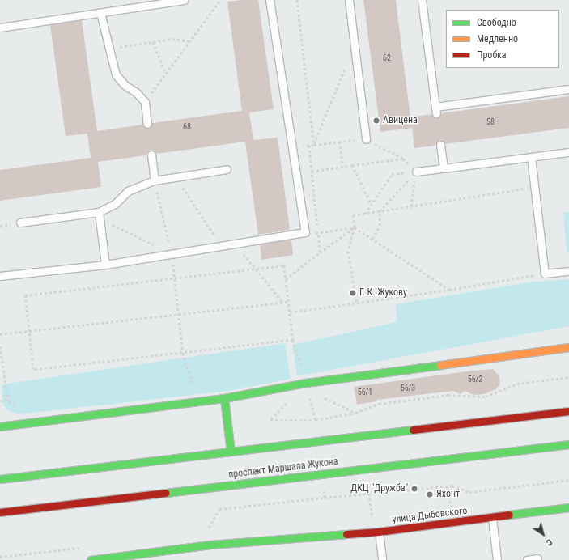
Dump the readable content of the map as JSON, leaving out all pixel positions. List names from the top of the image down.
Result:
{
  "streets": {
    "main road": ["проспект Маршала Жукова", "улица Дыбовского"]
  },
  "places": [
    "Авицена",
    "Г. К. Жукову",
    "ДКЦ \"Дружба\"",
    "Яхонт"
  ],
  "house_numbers": [
    "62",
    "58",
    "68",
    "56/2",
    "56/3",
    "56/1"
  ],
  "legend": ["Свободно", "Медленно", "Пробка"],
  "north": "bottom right"
}
